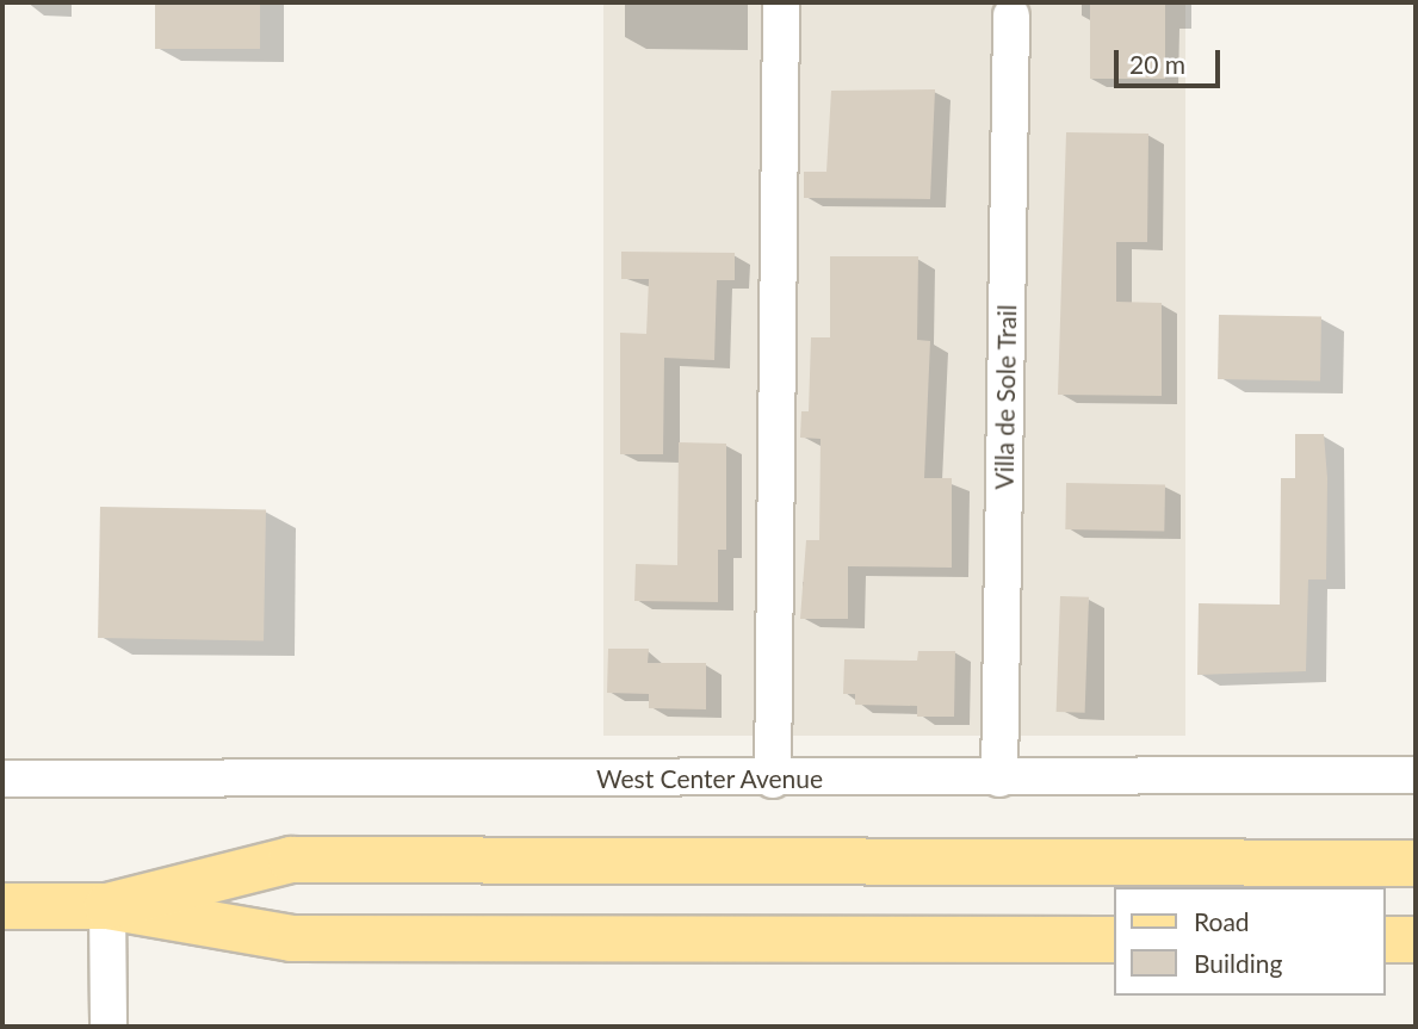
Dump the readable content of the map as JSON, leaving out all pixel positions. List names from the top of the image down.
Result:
{
  "streets": {
    "street": ["Villa de Sole Trail", "West Center Avenue"]
  },
  "crossings": [
    ["Villa de Sole Trail", "West Center Avenue"]
  ],
  "legend": ["Road", "Building"],
  "scale_bar": "20 m"
}
